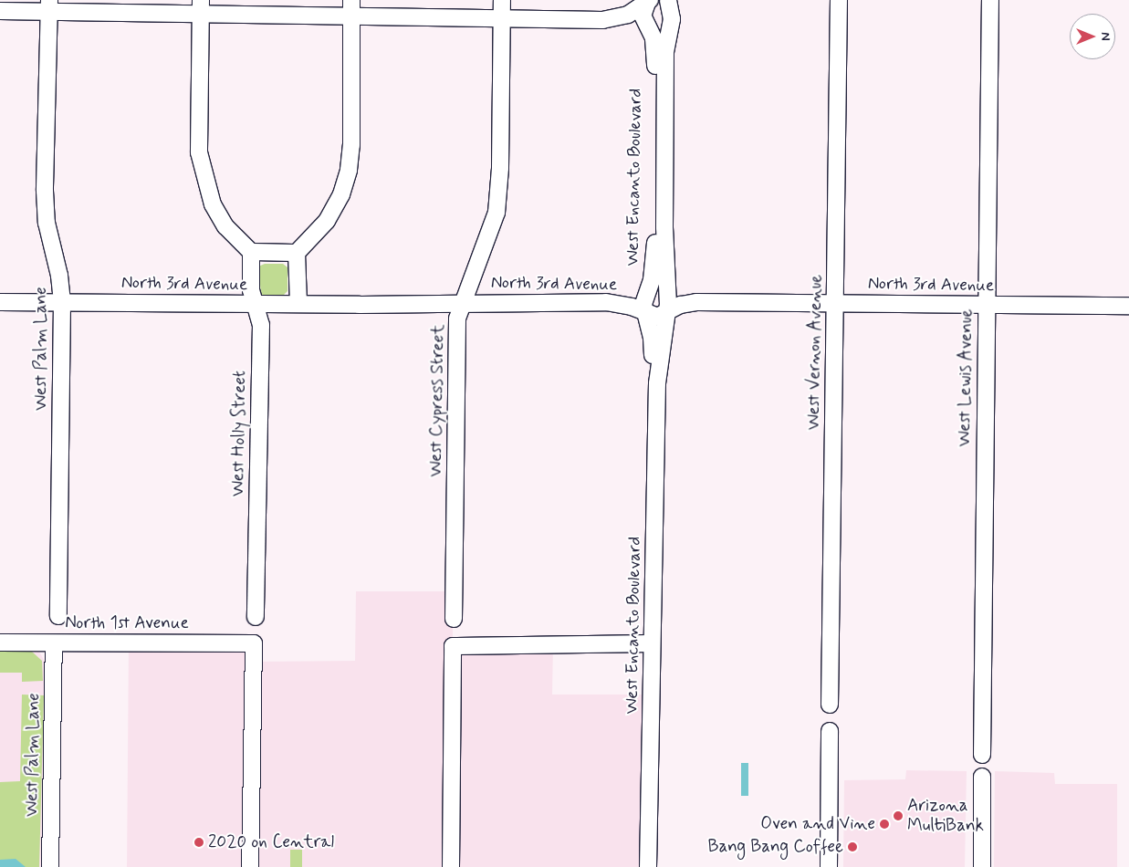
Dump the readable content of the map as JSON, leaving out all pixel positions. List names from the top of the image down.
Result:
{
  "streets": {
    "street": [
      "West Encanto Boulevard",
      "North 3rd Avenue",
      "West Palm Lane",
      "West Vernon Avenue",
      "West Lewis Avenue",
      "West Cypress Street",
      "West Holly Street",
      "North 1st Avenue"
    ]
  },
  "crossings": [
    ["West Encanto Boulevard", "North 3rd Avenue"],
    ["North 3rd Avenue", "West Palm Lane"],
    ["North 3rd Avenue", "West Vernon Avenue"],
    ["North 3rd Avenue", "West Lewis Avenue"],
    ["North 3rd Avenue", "West Cypress Street"],
    ["North 3rd Avenue", "West Holly Street"],
    ["West Palm Lane", "North 1st Avenue"]
  ],
  "places": [
    "Arizona MultiBank",
    "Oven and Vine",
    "2020 on Central",
    "Bang Bang Coffee"
  ],
  "north": "right"
}
